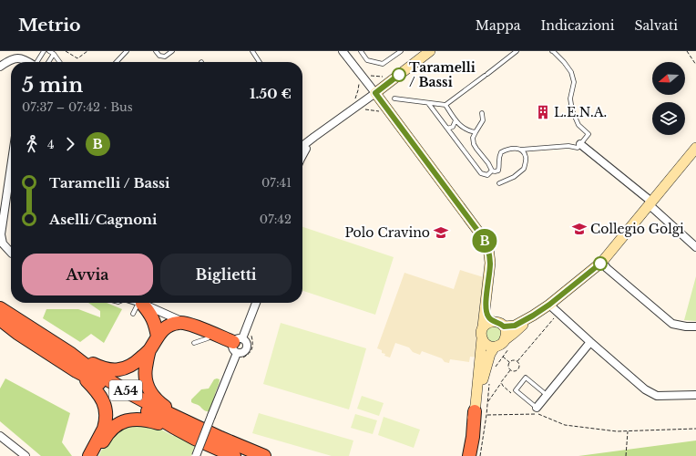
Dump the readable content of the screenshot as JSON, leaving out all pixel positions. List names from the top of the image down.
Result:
{
  "streets": {
    "highway": ["A54"]
  },
  "places": {
    "other": ["Taramelli / Bassi"],
    "building": ["L.E.N.A."],
    "school or university": ["Collegio Golgi", "Polo Cravino"]
  },
  "lines": ["bus line B"],
  "north": "left",
  "page": {
    "header": "Metrio",
    "nav": ["Mappa", "Indicazioni", "Salvati"],
    "on_map": "B",
    "heading": ["5 min", "07:37 – 07:42 · Bus", "1.50 €"],
    "legs": ["4", "B"],
    "list": [
      {
        "name": "Taramelli / Bassi",
        "value": "07:41"
      },
      {
        "name": "Aselli/Cagnoni",
        "value": "07:42"
      }
    ],
    "buttons": ["Avvia", "Biglietti"]
  }
}
